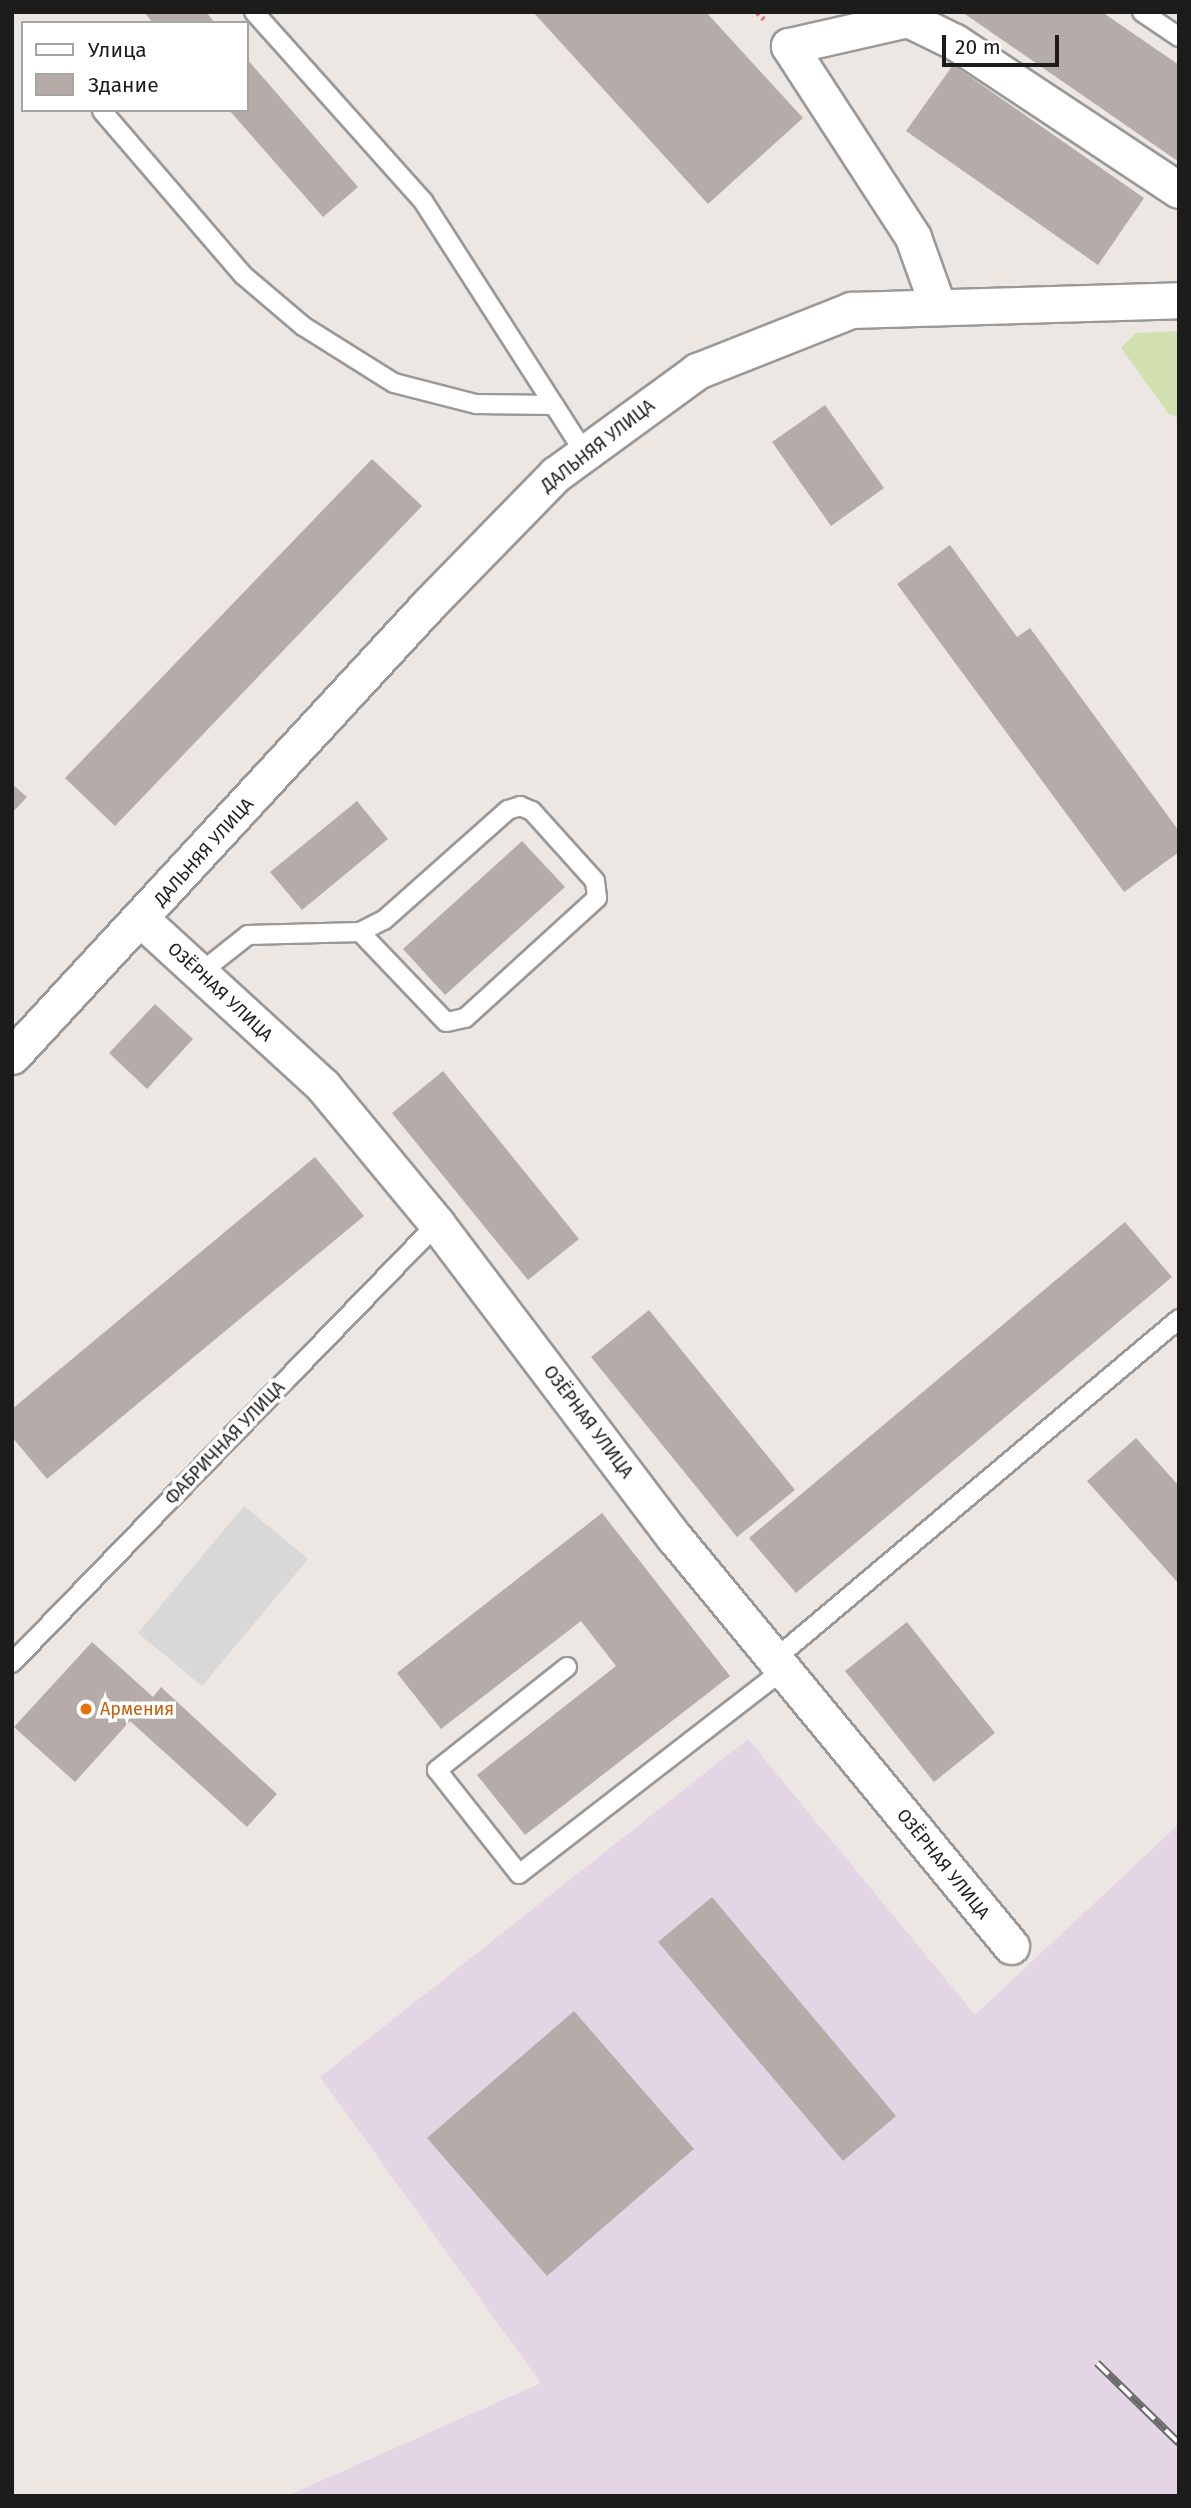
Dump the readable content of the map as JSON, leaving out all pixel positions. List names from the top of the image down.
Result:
{
  "streets": {
    "street": ["ДАЛЬНЯЯ УЛИЦА", "ОЗЁРНАЯ УЛИЦА"],
    "lane": ["ФАБРИЧНАЯ УЛИЦА"]
  },
  "crossings": [
    ["ДАЛЬНЯЯ УЛИЦА", "ОЗЁРНАЯ УЛИЦА"],
    ["ОЗЁРНАЯ УЛИЦА", "ФАБРИЧНАЯ УЛИЦА"]
  ],
  "places": ["Армения"],
  "legend": ["Улица", "Здание"],
  "scale_bar": "20 m"
}
